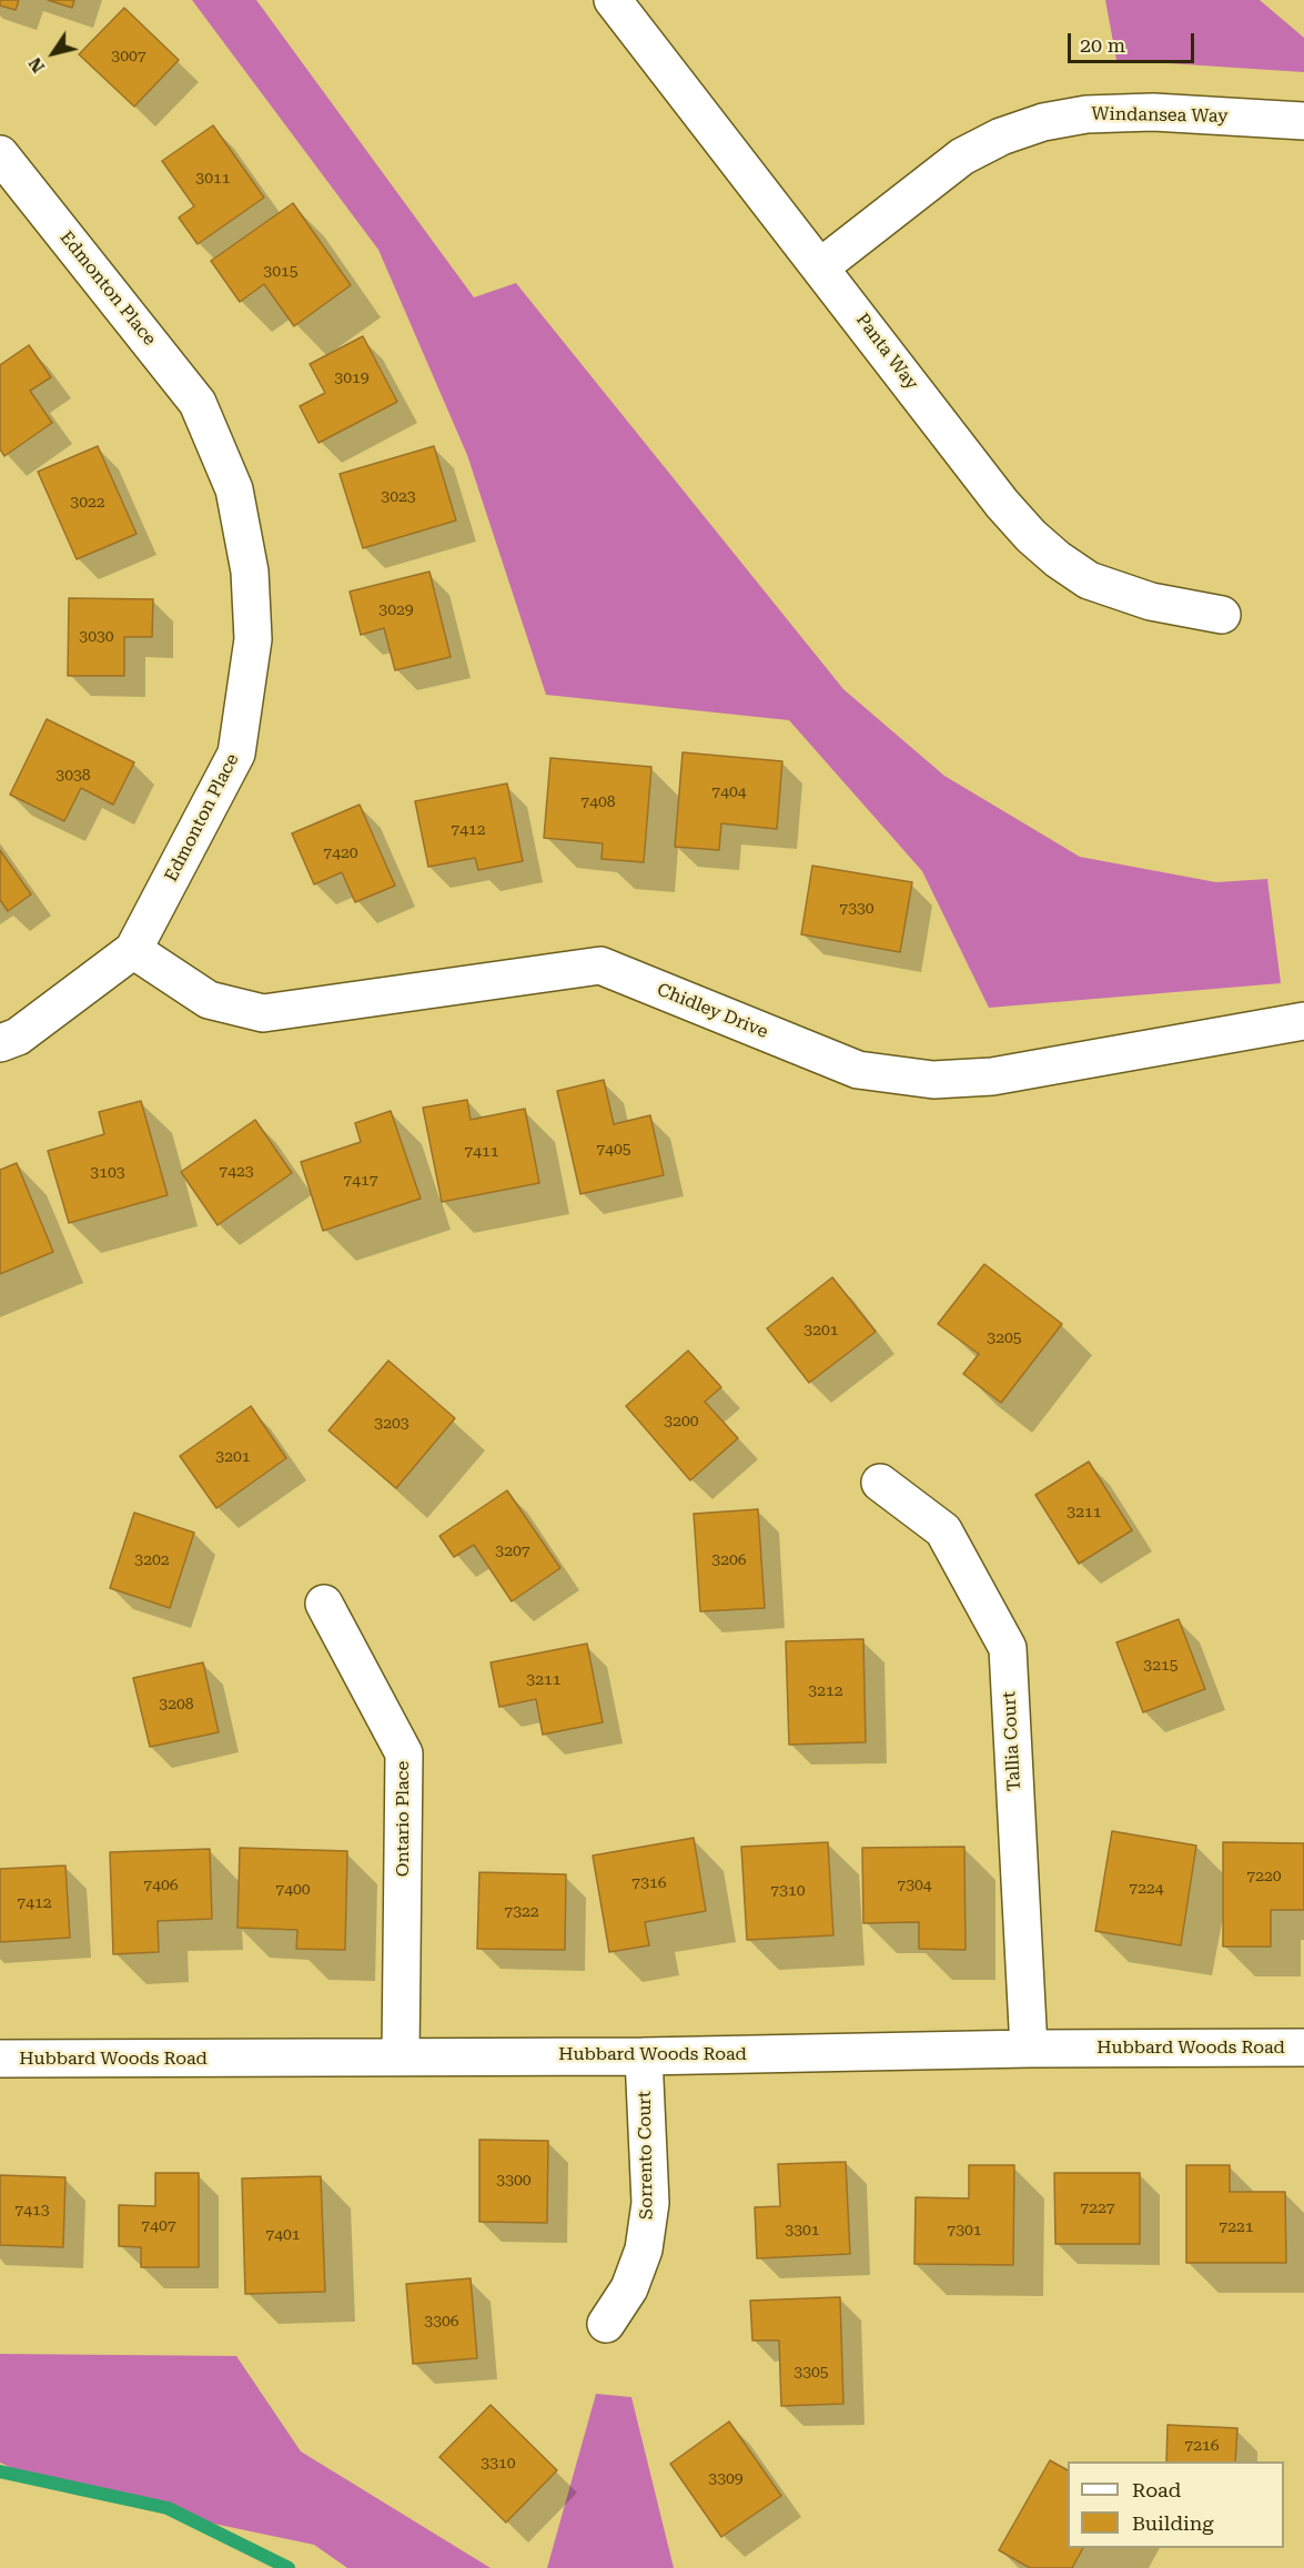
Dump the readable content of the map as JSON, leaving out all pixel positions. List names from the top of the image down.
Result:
{
  "streets": {
    "street": [
      "Windansea Way",
      "Edmonton Place",
      "Panta Way",
      "Chidley Drive",
      "Tallia Court",
      "Ontario Place",
      "Hubbard Woods Road",
      "Sorrento Court"
    ]
  },
  "crossings": [
    ["Windansea Way", "Panta Way"],
    ["Edmonton Place", "Chidley Drive"],
    ["Tallia Court", "Hubbard Woods Road"],
    ["Ontario Place", "Hubbard Woods Road"],
    ["Hubbard Woods Road", "Sorrento Court"]
  ],
  "house_numbers": [
    "3007",
    "3011",
    "3015",
    "3019",
    "3023",
    "3022",
    "3029",
    "3030",
    "3038",
    "7404",
    "7408",
    "7412",
    "7420",
    "7330",
    "7405",
    "7411",
    "7423",
    "3103",
    "7417",
    "3201",
    "3205",
    "3200",
    "3203",
    "3201",
    "3211",
    "3207",
    "3202",
    "3206",
    "3215",
    "3211",
    "3212",
    "3208",
    "7220",
    "7316",
    "7406",
    "7304",
    "7224",
    "7400",
    "7310",
    "7412",
    "7322",
    "3300",
    "7227",
    "7413",
    "7407",
    "7221",
    "3301",
    "7301",
    "7401",
    "3306",
    "3305",
    "7216",
    "3310",
    "3309"
  ],
  "legend": ["Road", "Building"],
  "scale_bar": "20 m",
  "north": "bottom left"
}
